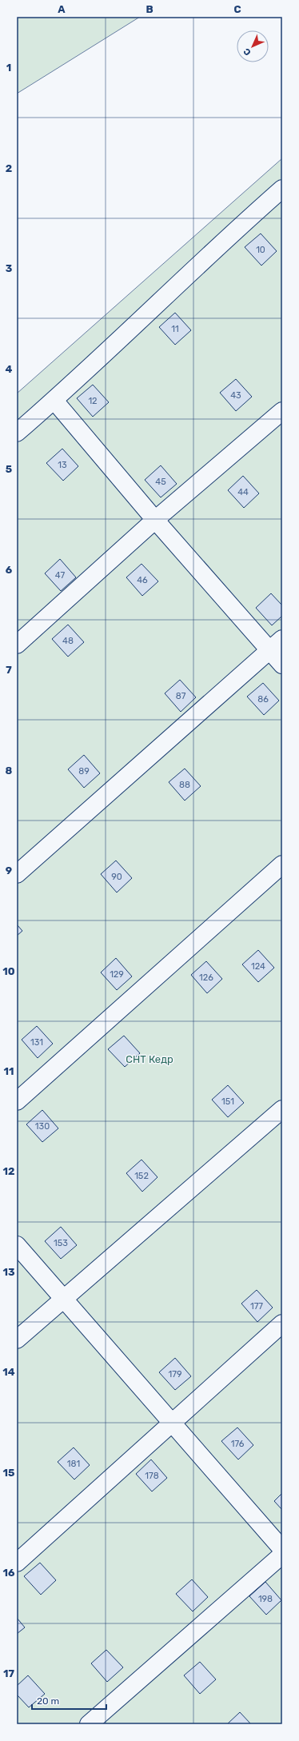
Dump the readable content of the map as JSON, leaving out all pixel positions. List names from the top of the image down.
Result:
{
  "parks": ["СНТ Кедр"],
  "house_numbers": [
    "10",
    "11",
    "43",
    "12",
    "13",
    "45",
    "44",
    "47",
    "46",
    "48",
    "87",
    "86",
    "89",
    "88",
    "90",
    "124",
    "129",
    "126",
    "131",
    "151",
    "130",
    "152",
    "153",
    "177",
    "179",
    "176",
    "181",
    "178",
    "198"
  ],
  "scale_bar": "20 m",
  "north": "bottom left",
  "grid": {
    "columns": ["A", "B", "C"],
    "rows": [
      "1",
      "2",
      "3",
      "4",
      "5",
      "6",
      "7",
      "8",
      "9",
      "10",
      "11",
      "12",
      "13",
      "14",
      "15",
      "16",
      "17"
    ]
  }
}
